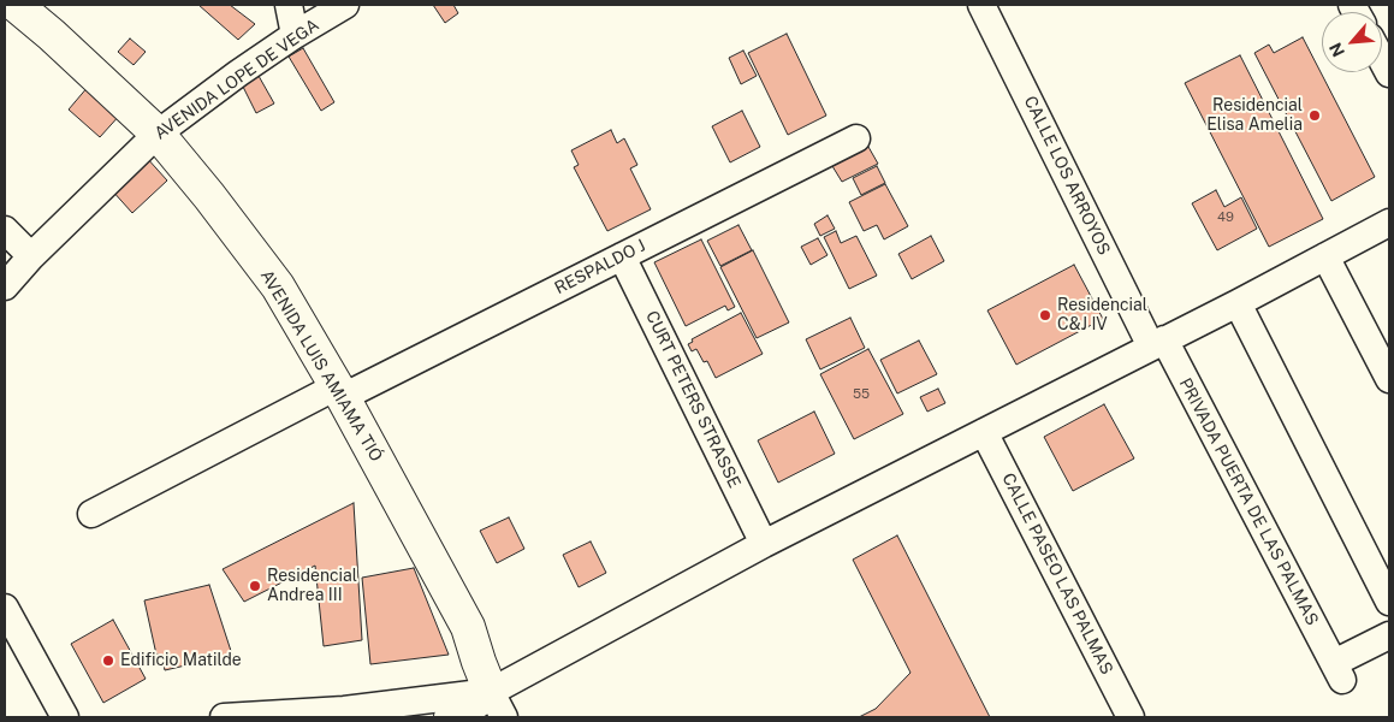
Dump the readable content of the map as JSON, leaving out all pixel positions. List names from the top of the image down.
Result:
{
  "streets": {
    "main road": ["AVENIDA LUIS AMIAMA TIÓ"],
    "street": [
      "AVENIDA LOPE DE VEGA",
      "CALLE LOS ARROYOS",
      "RESPALDO J",
      "CURT PETERS STRASSE",
      "PRIVADA PUERTA DE LAS PALMAS",
      "CALLE PASEO LAS PALMAS"
    ]
  },
  "crossings": [
    ["AVENIDA LOPE DE VEGA", "AVENIDA LUIS AMIAMA TIÓ"],
    ["CALLE LOS ARROYOS", "PRIVADA PUERTA DE LAS PALMAS"],
    ["RESPALDO J", "AVENIDA LUIS AMIAMA TIÓ"],
    ["RESPALDO J", "CURT PETERS STRASSE"]
  ],
  "places": [
    "Residencial Elisa Amelia",
    "Residencial C&J IV",
    "Residencial Andrea III",
    "Edificio Matilde"
  ],
  "house_numbers": ["49", "55"],
  "north": "bottom left"
}
